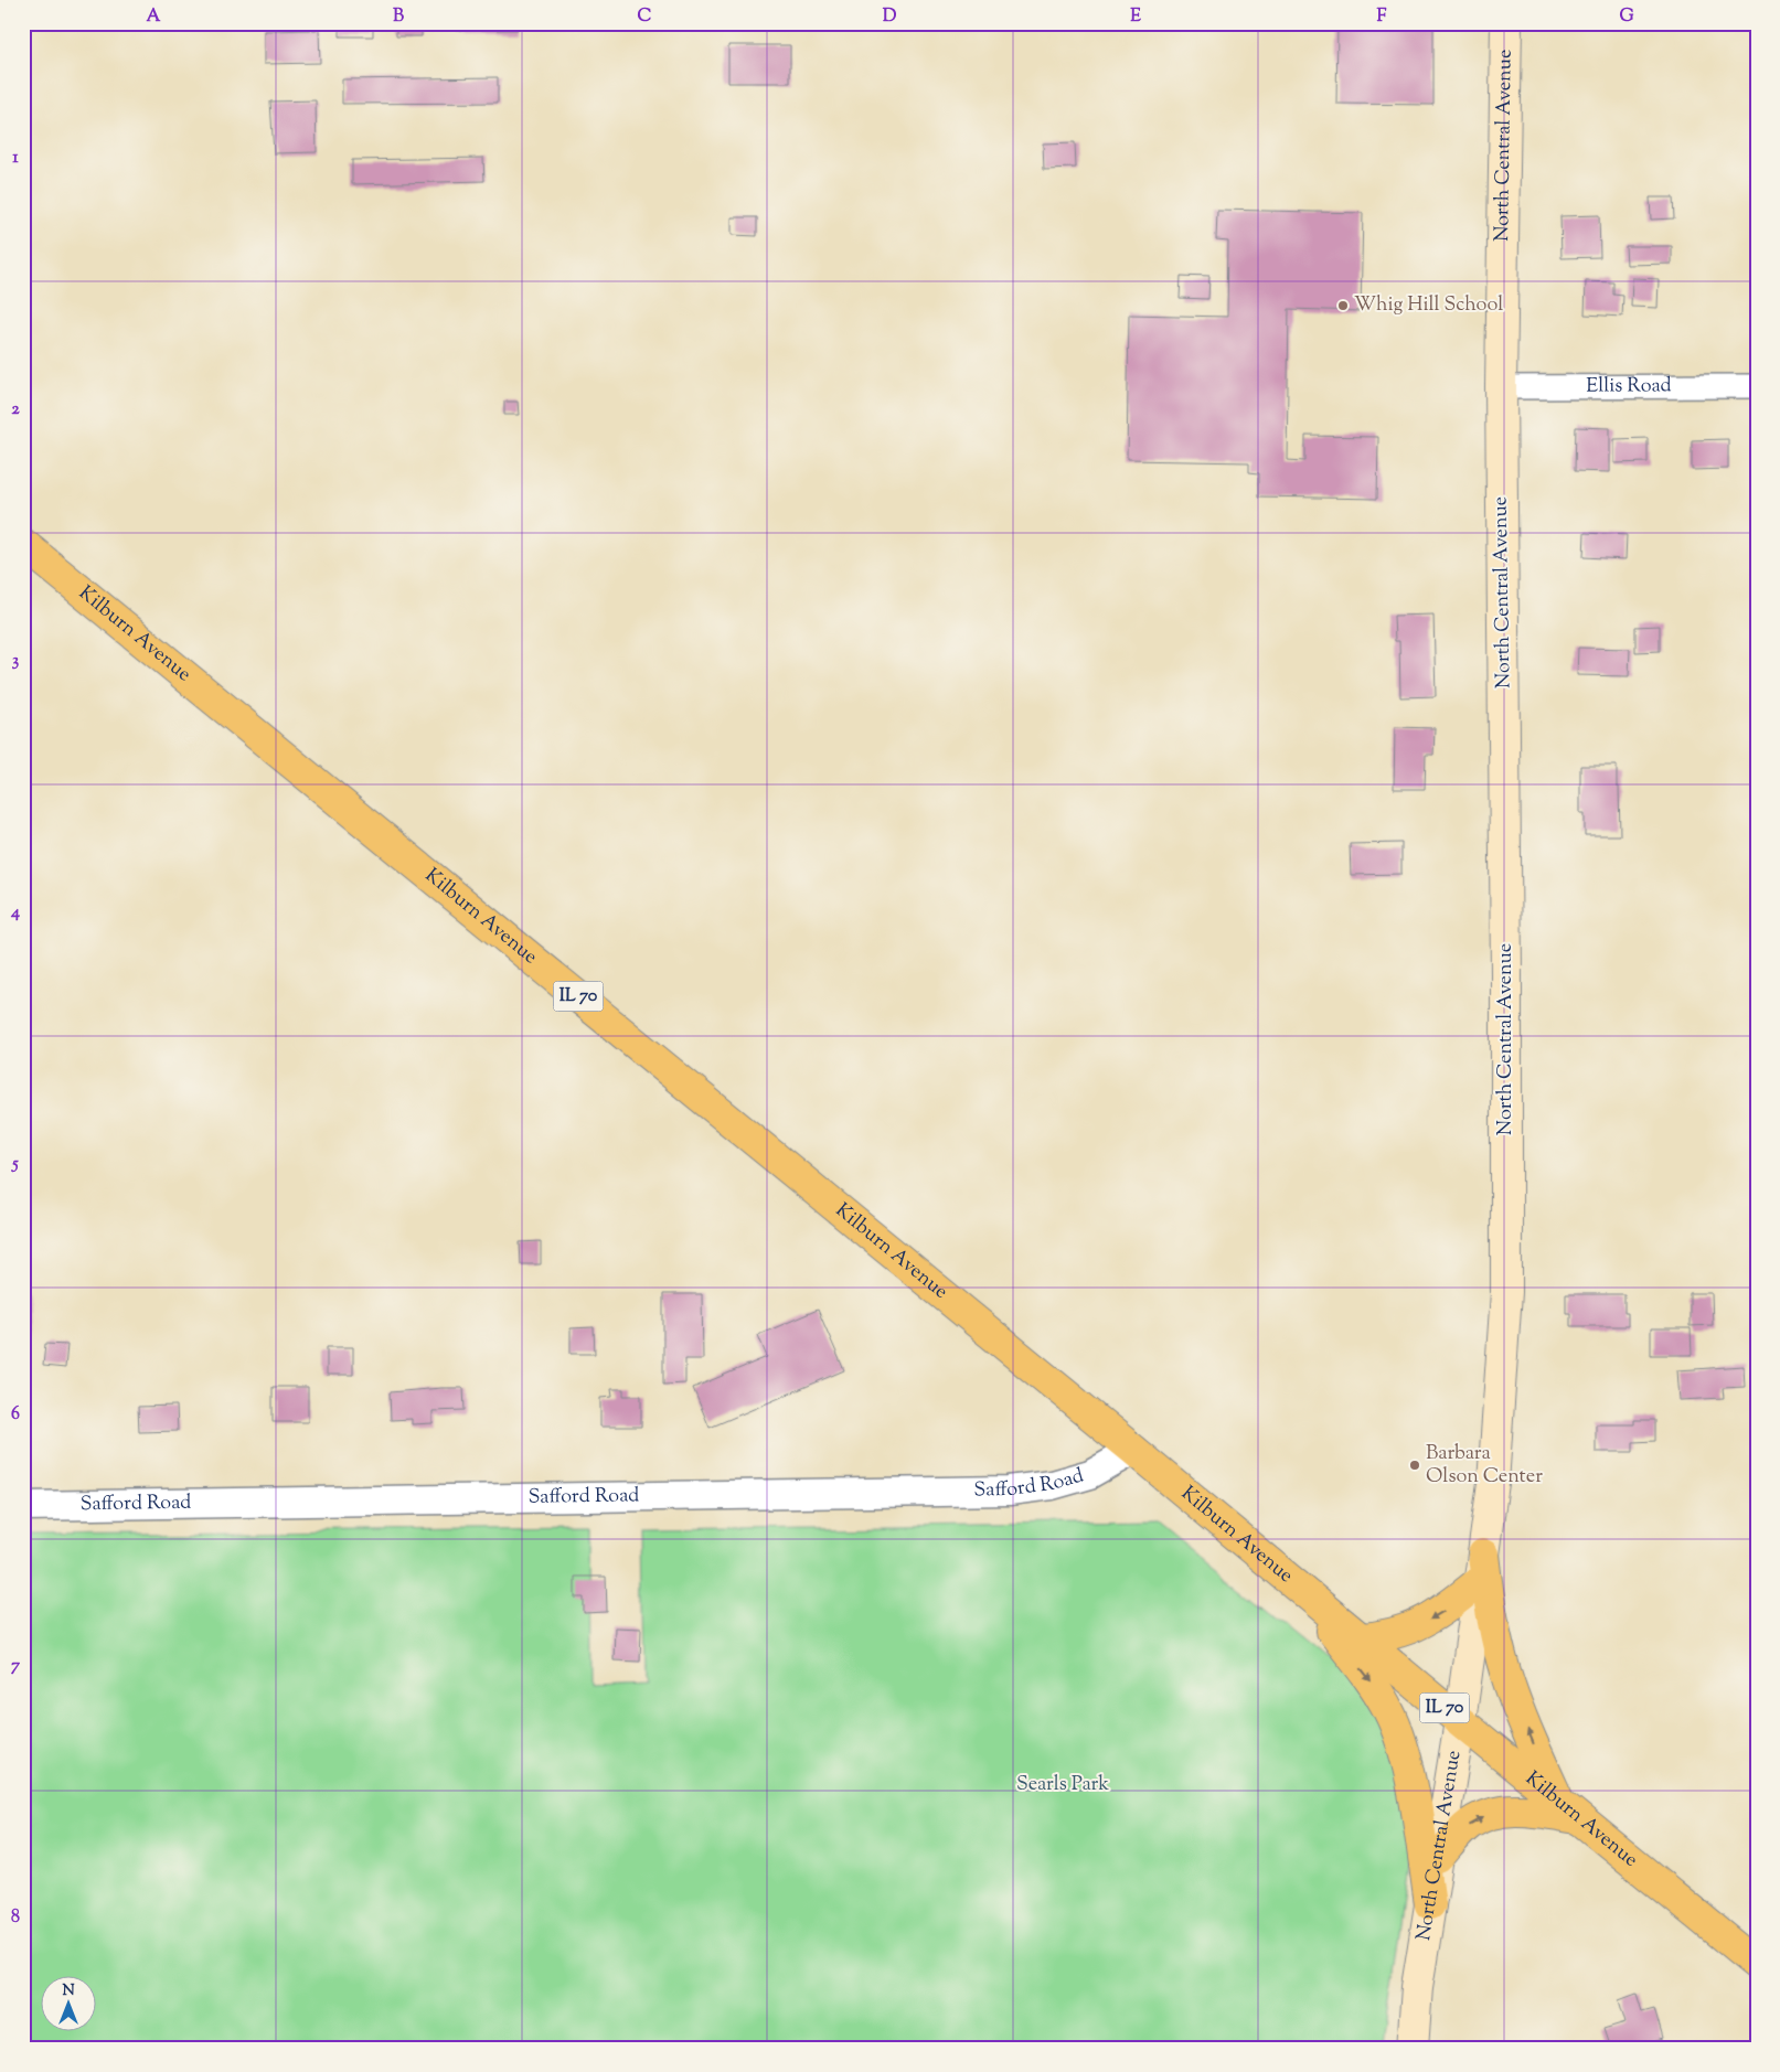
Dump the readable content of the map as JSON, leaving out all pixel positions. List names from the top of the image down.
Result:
{
  "streets": {
    "main road": ["North Central Avenue", "Kilburn Avenue", "IL 70"],
    "street": ["Ellis Road", "Safford Road"]
  },
  "crossings": [
    ["North Central Avenue", "Ellis Road"],
    ["North Central Avenue", "Kilburn Avenue"],
    ["Kilburn Avenue", "Safford Road"]
  ],
  "parks": ["Searls Park"],
  "places": ["Whig Hill School", "Barbara Olson Center"],
  "north": "top",
  "grid": {
    "columns": [
      "A",
      "B",
      "C",
      "D",
      "E",
      "F",
      "G"
    ],
    "rows": [
      "1",
      "2",
      "3",
      "4",
      "5",
      "6",
      "7",
      "8"
    ]
  }
}
